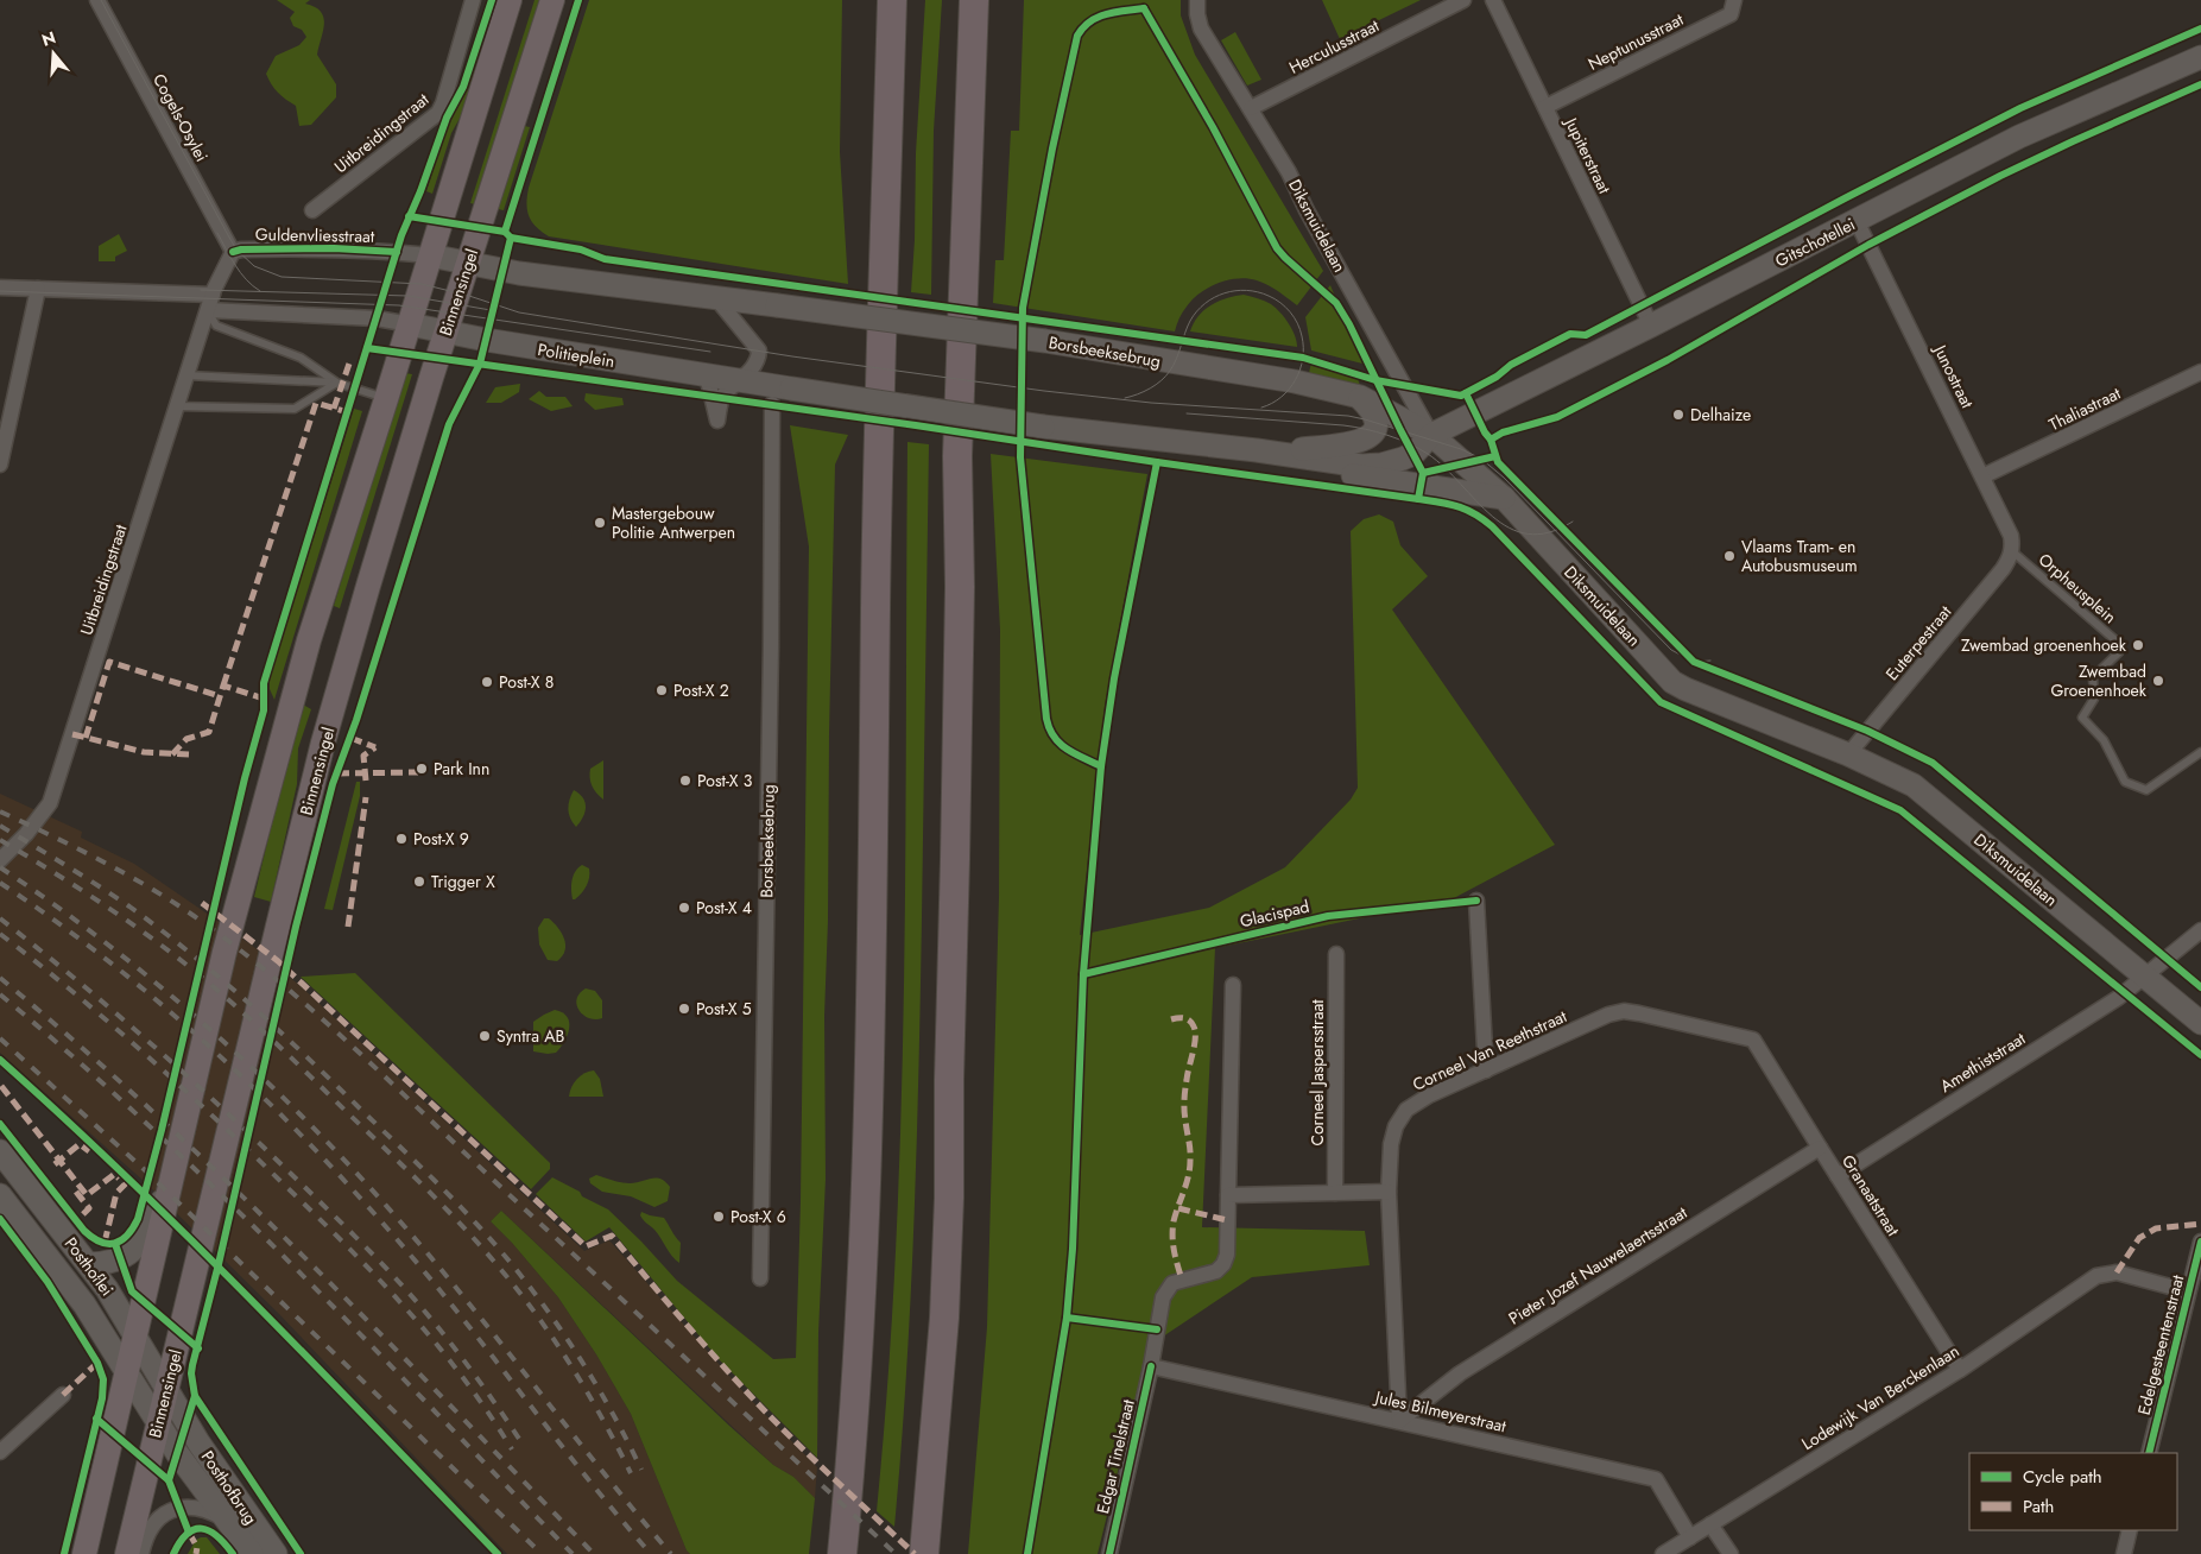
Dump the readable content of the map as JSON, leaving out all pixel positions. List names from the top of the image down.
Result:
{
  "streets": {
    "main road": ["Binnensingel"],
    "street": [
      "Neptunusstraat",
      "Herculusstraat",
      "Cogels-Osylei",
      "Uitbreidingstraat",
      "Jupiterstraat",
      "Diksmuidelaan",
      "Guldenvliesstraat",
      "Gitschotellei",
      "Borsbeeksebrug",
      "Politieplein",
      "Junostraat",
      "Thaliastraat",
      "Euterpestraat",
      "Corneel Van Reethstraat",
      "Amethiststraat",
      "Corneel Jaspersstraat",
      "Granaatstraat",
      "Pieter Jozef Nauwelaertsstraat",
      "Posthoflei",
      "Edelgesteentenstraat",
      "Lodewijk Van Berckenlaan",
      "Jules Bilmeyerstraat",
      "Edgar Tinelstraat",
      "Posthofbrug"
    ],
    "lane": ["Orpheusplein"],
    "cycle path": ["Glacispad"]
  },
  "crossings": [
    ["Neptunusstraat", "Jupiterstraat"],
    ["Herculusstraat", "Diksmuidelaan"],
    ["Cogels-Osylei", "Guldenvliesstraat"],
    ["Uitbreidingstraat", "Guldenvliesstraat"],
    ["Jupiterstraat", "Gitschotellei"],
    ["Diksmuidelaan", "Gitschotellei"],
    ["Diksmuidelaan", "Borsbeeksebrug"],
    ["Diksmuidelaan", "Euterpestraat"],
    ["Diksmuidelaan", "Amethiststraat"],
    ["Gitschotellei", "Borsbeeksebrug"],
    ["Gitschotellei", "Junostraat"],
    ["Binnensingel", "Politieplein"],
    ["Binnensingel", "Posthoflei"],
    ["Binnensingel", "Posthofbrug"],
    ["Junostraat", "Thaliastraat"],
    ["Junostraat", "Orpheusplein"],
    ["Junostraat", "Euterpestraat"],
    ["Orpheusplein", "Euterpestraat"],
    ["Corneel Van Reethstraat", "Granaatstraat"],
    ["Corneel Van Reethstraat", "Pieter Jozef Nauwelaertsstraat"],
    ["Corneel Van Reethstraat", "Jules Bilmeyerstraat"],
    ["Amethiststraat", "Granaatstraat"],
    ["Granaatstraat", "Pieter Jozef Nauwelaertsstraat"],
    ["Granaatstraat", "Lodewijk Van Berckenlaan"],
    ["Pieter Jozef Nauwelaertsstraat", "Jules Bilmeyerstraat"],
    ["Posthoflei", "Posthofbrug"],
    ["Edelgesteentenstraat", "Lodewijk Van Berckenlaan"],
    ["Lodewijk Van Berckenlaan", "Jules Bilmeyerstraat"],
    ["Jules Bilmeyerstraat", "Edgar Tinelstraat"]
  ],
  "places": [
    "Delhaize",
    "Mastergebouw Politie Antwerpen",
    "Vlaams Tram- en Autobusmuseum",
    "Zwembad groenenhoek",
    "Zwembad Groenenhoek",
    "Post-X 8",
    "Post-X 2",
    "Park Inn",
    "Post-X 3",
    "Post-X 9",
    "Trigger X",
    "Post-X 4",
    "Post-X 5",
    "Syntra AB",
    "Post-X 6"
  ],
  "legend": ["Cycle path", "Path"],
  "north": "top"
}
